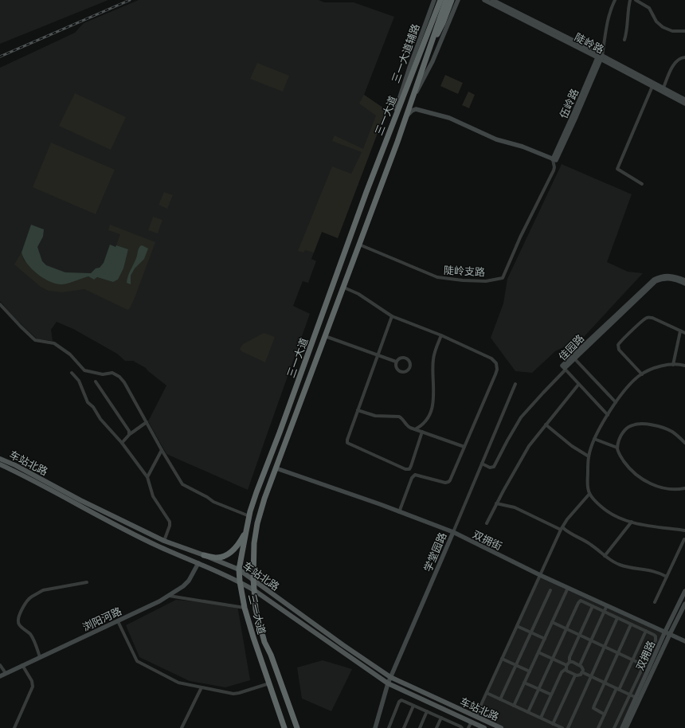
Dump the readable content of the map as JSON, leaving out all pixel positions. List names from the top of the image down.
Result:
{
  "streets": {
    "highway": ["三一大道"],
    "main road": ["车站北路"],
    "street": [
      "陡岭路",
      "三一大道辅路",
      "伍岭路",
      "陡岭支路",
      "佳园路",
      "双拥街",
      "学堂园路",
      "浏阳河路",
      "双拥路"
    ]
  },
  "crossings": [
    ["陡岭路", "伍岭路"],
    ["三一大道辅路", "三一大道"],
    ["伍岭路", "陡岭支路"],
    ["三一大道", "陡岭支路"],
    ["三一大道", "车站北路"],
    ["三一大道", "双拥街"],
    ["车站北路", "学堂园路"],
    ["车站北路", "浏阳河路"],
    ["双拥街", "学堂园路"],
    ["双拥街", "双拥路"]
  ]
}
